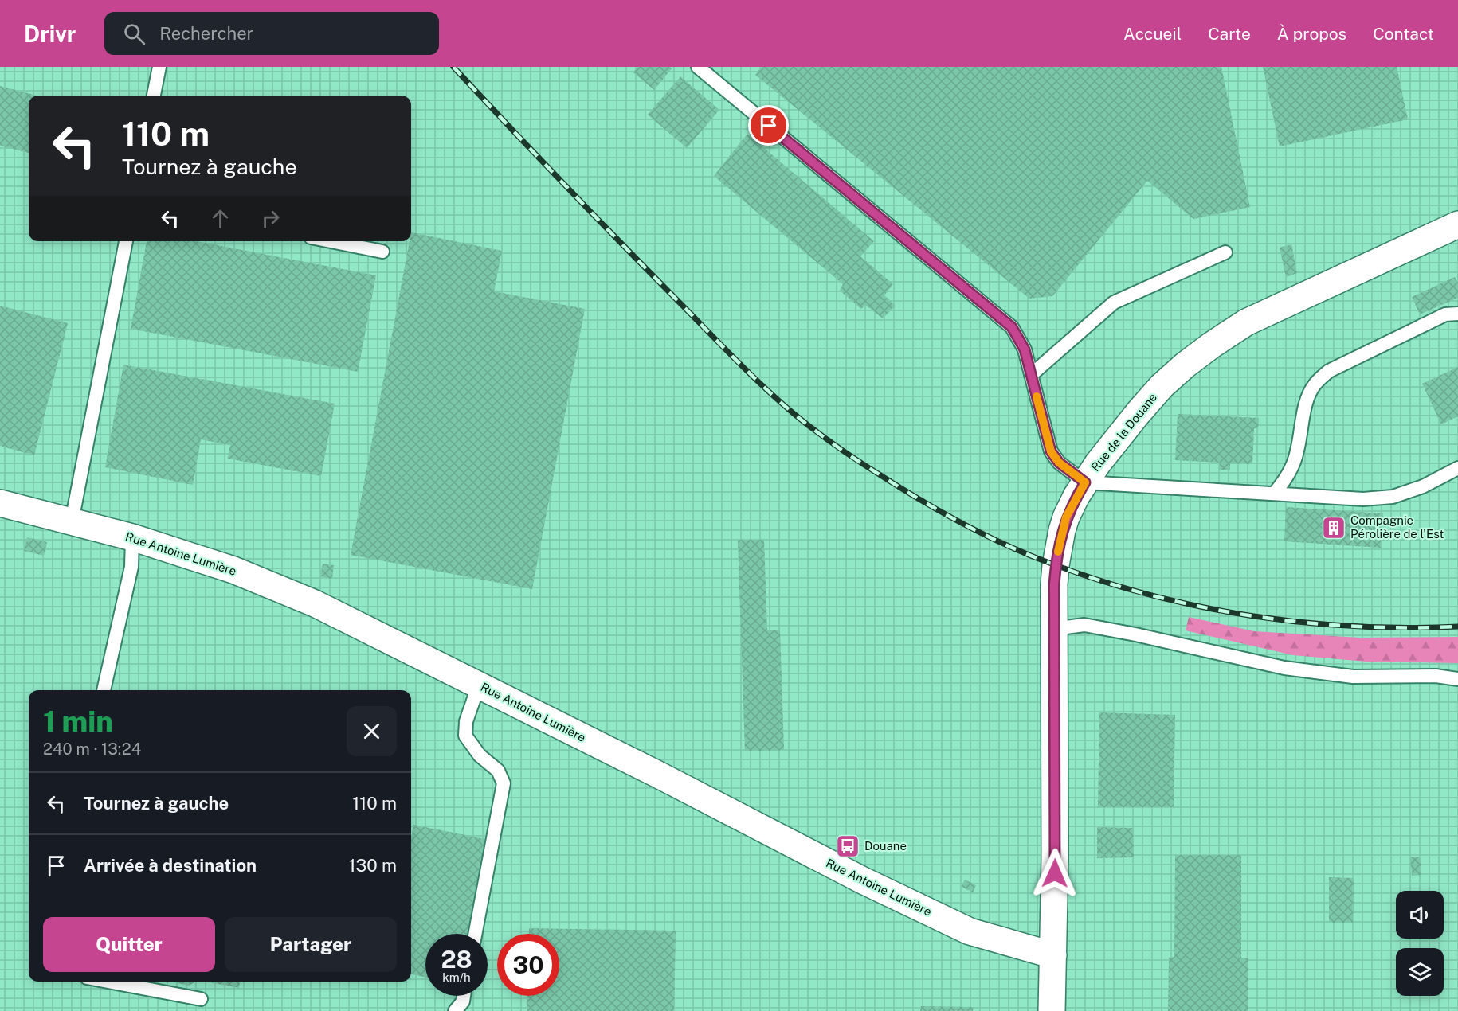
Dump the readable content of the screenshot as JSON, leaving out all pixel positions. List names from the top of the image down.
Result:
{
  "streets": {
    "street": ["Rue de la Douane", "Rue Antoine Lumière"]
  },
  "crossings": [
    ["Rue de la Douane", "Rue Antoine Lumière"]
  ],
  "places": {
    "building": ["Compagnie Pérolière de l'Est"],
    "bus stop": ["Douane"]
  },
  "page": {
    "header": "Drivr",
    "search": "Rechercher",
    "nav": [
      "Accueil",
      "Carte",
      "À propos",
      "Contact"
    ],
    "turn": ["110 m", "Tournez à gauche"],
    "heading": ["1 min", "240 m · 13:24"],
    "list": [
      {
        "name": "Tournez à gauche",
        "value": "110 m"
      },
      {
        "name": "Arrivée à destination",
        "value": "130 m"
      }
    ],
    "buttons": ["Quitter", "Partager"],
    "speed": "28 km/h",
    "limit": "30"
  }
}
